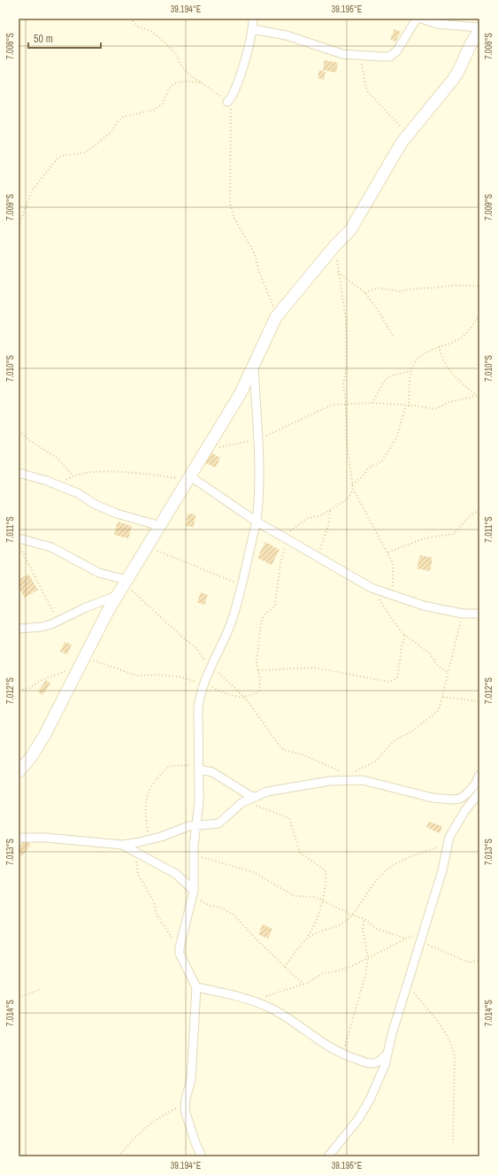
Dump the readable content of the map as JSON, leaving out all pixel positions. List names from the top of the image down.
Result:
{
  "scale_bar": "50 m",
  "coordinates": [
    "39.194°E",
    "39.195°E",
    "7.008°S",
    "7.009°S",
    "7.010°S",
    "7.011°S",
    "7.012°S",
    "7.013°S",
    "7.014°S"
  ]
}
